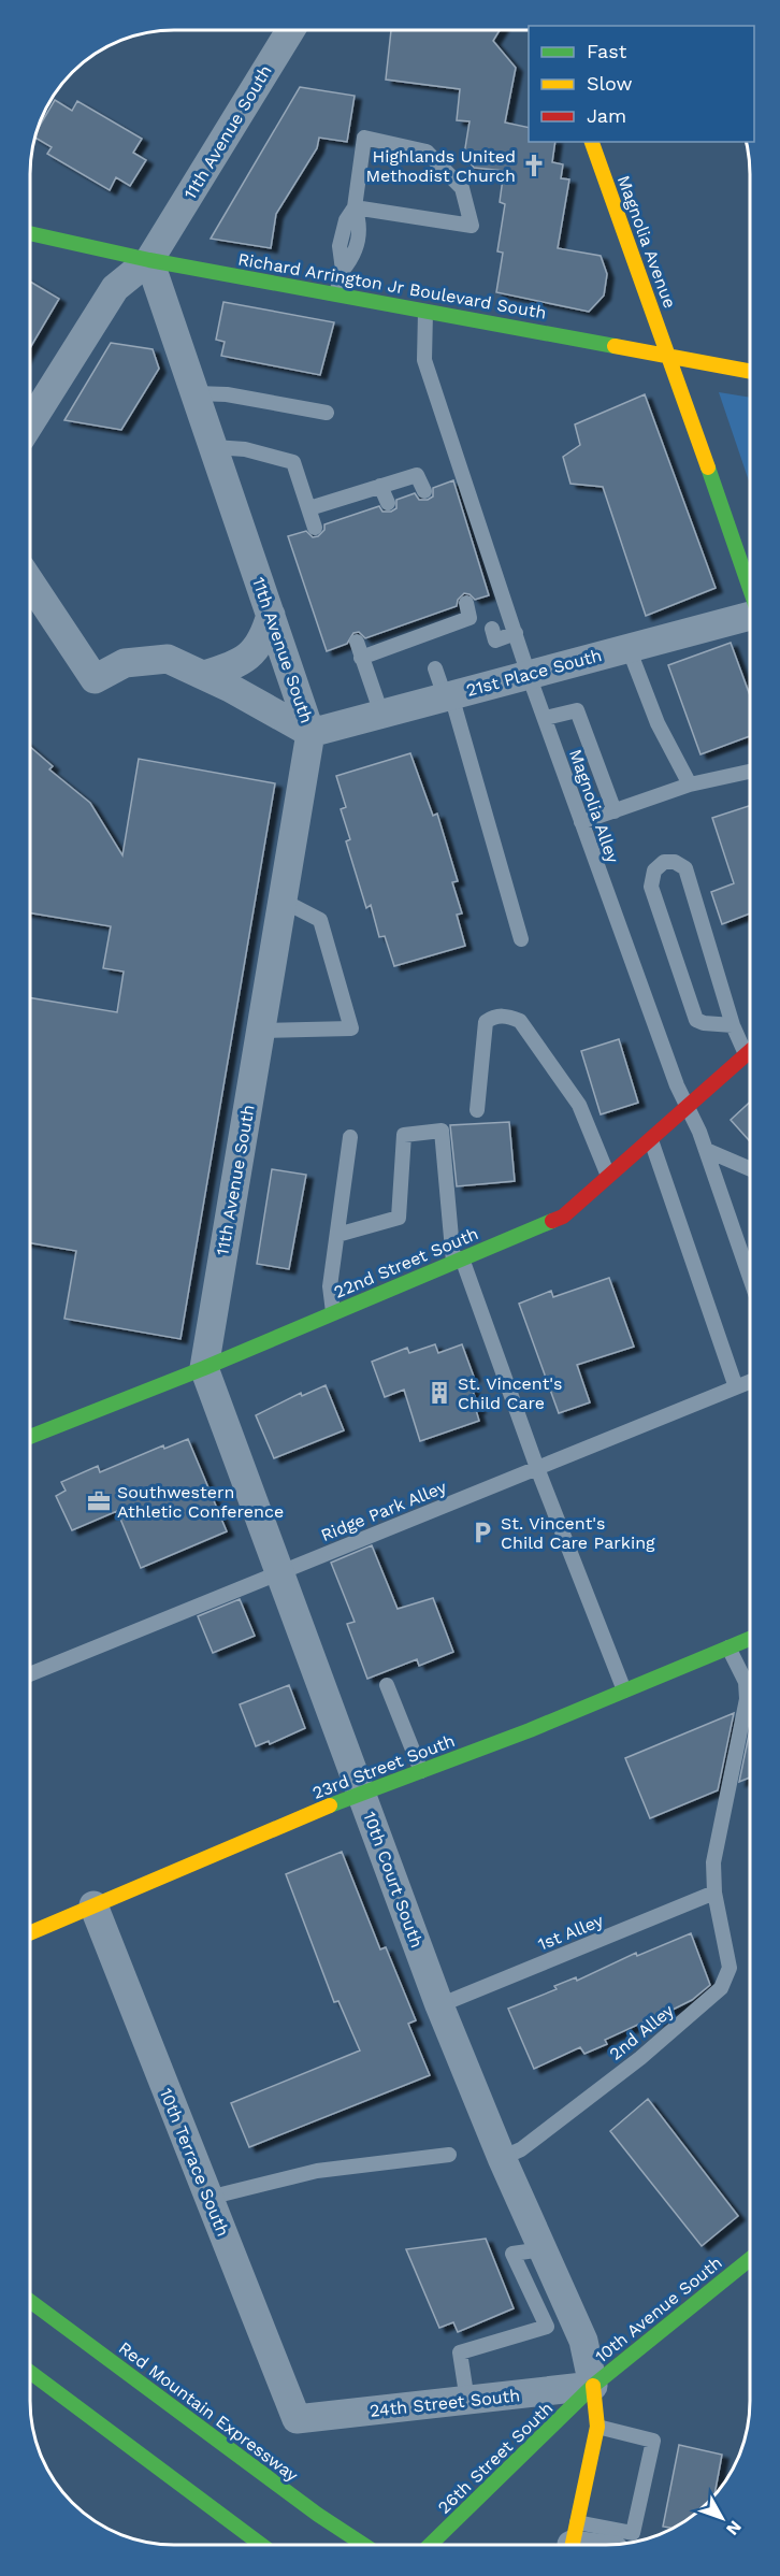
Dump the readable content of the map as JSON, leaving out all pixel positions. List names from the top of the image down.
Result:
{
  "streets": {
    "main road": [
      "Magnolia Avenue",
      "Richard Arrington Jr Boulevard South",
      "22nd Street South",
      "23rd Street South",
      "10th Avenue South",
      "Red Mountain Expressway",
      "26th Street South"
    ],
    "street": [
      "11th Avenue South",
      "21st Place South",
      "10th Court South",
      "10th Terrace South",
      "24th Street South"
    ],
    "lane": [
      "Magnolia Alley",
      "Ridge Park Alley",
      "1st Alley",
      "2nd Alley"
    ]
  },
  "crossings": [
    ["11th Avenue South", "Richard Arrington Jr Boulevard South"],
    ["11th Avenue South", "21st Place South"],
    ["11th Avenue South", "22nd Street South"],
    ["11th Avenue South", "10th Court South"],
    ["Magnolia Avenue", "Richard Arrington Jr Boulevard South"],
    ["Richard Arrington Jr Boulevard South", "Magnolia Alley"],
    ["21st Place South", "Magnolia Alley"],
    ["Magnolia Alley", "22nd Street South"],
    ["22nd Street South", "10th Court South"],
    ["Ridge Park Alley", "10th Court South"],
    ["23rd Street South", "10th Court South"],
    ["23rd Street South", "10th Terrace South"],
    ["10th Court South", "1st Alley"],
    ["10th Court South", "2nd Alley"],
    ["10th Court South", "10th Avenue South"],
    ["10th Court South", "24th Street South"],
    ["10th Court South", "26th Street South"],
    ["1st Alley", "2nd Alley"],
    ["10th Terrace South", "24th Street South"],
    ["10th Avenue South", "24th Street South"],
    ["10th Avenue South", "26th Street South"],
    ["24th Street South", "26th Street South"]
  ],
  "places": {
    "church": ["Highlands United Methodist Church"],
    "building": ["St. Vincent's Child Care"],
    "office": ["Southwestern Athletic Conference"],
    "parking": ["St. Vincent's Child Care Parking"]
  },
  "legend": ["Fast", "Slow", "Jam"],
  "north": "bottom right"
}
